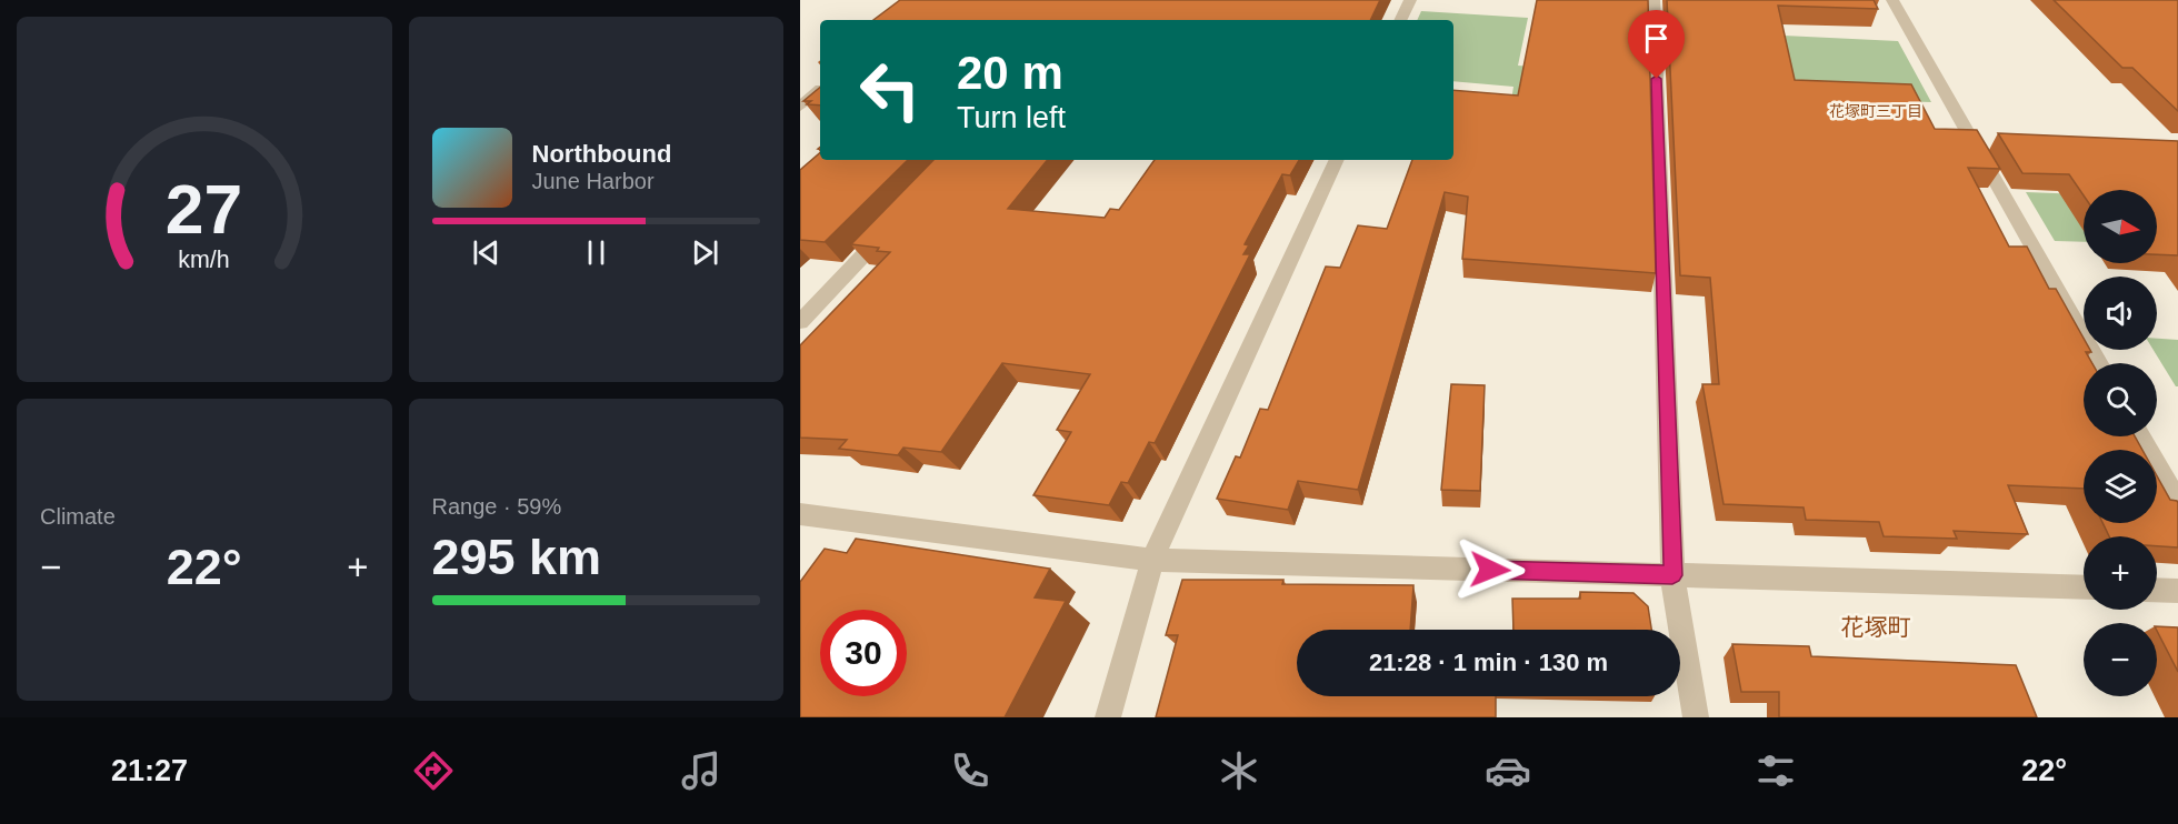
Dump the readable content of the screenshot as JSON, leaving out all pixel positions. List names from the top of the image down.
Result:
{
  "districts": ["花塚町三丁目", "花塚町"],
  "north": "right",
  "page": {
    "turn": ["20 m", "Turn left"],
    "song": ["Northbound", "June Harbor"],
    "map_buttons": ["+", "−"],
    "tile": [
      "Climate",
      ["Range · 59%", "295 km"]
    ],
    "heat": ["−", "22°", "+"],
    "limit": "30",
    "trip": "21:28 · 1 min · 130 m",
    "tabs": ["21:27", "22°"],
    "gauge": ["27", "km/h"]
  }
}
